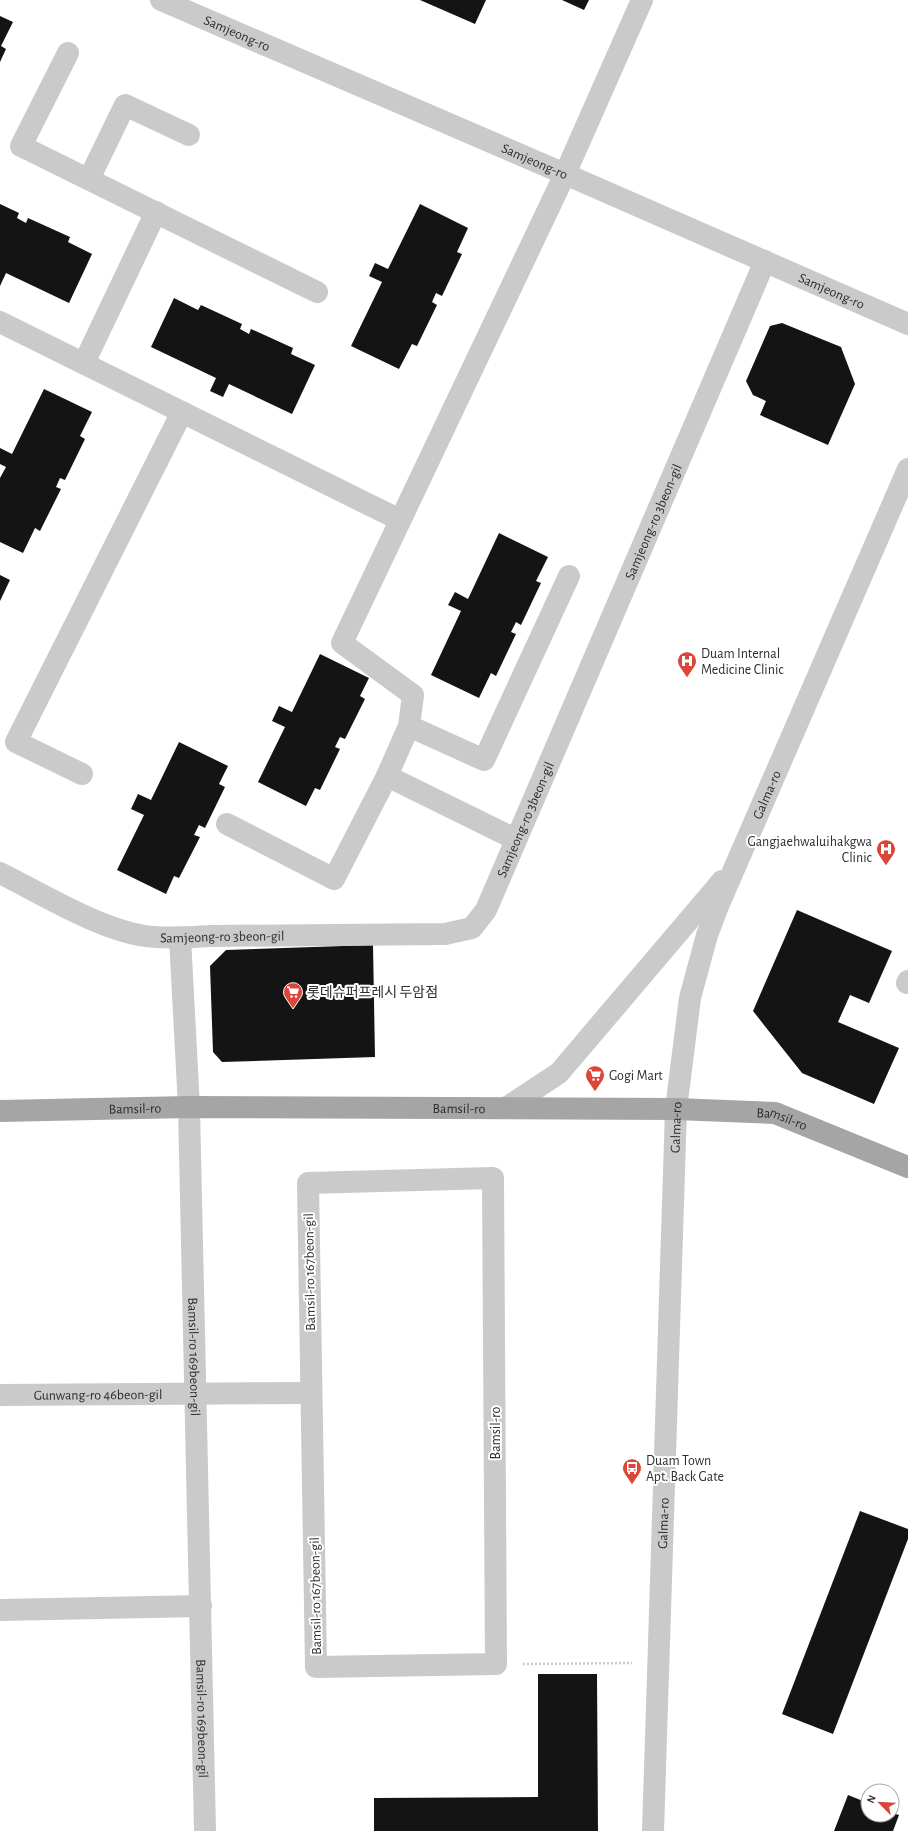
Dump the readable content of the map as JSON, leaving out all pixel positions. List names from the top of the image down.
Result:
{
  "streets": {
    "main road": ["Bamsil-ro"],
    "street": [
      "Samjeong-ro",
      "Samjeong-ro 3beon-gil",
      "Galma-ro",
      "Bamsil-ro 167beon-gil",
      "Bamsil-ro 169beon-gil",
      "Gunwang-ro 46beon-gil"
    ]
  },
  "crossings": [
    ["Samjeong-ro", "Samjeong-ro 3beon-gil"],
    ["Samjeong-ro 3beon-gil", "Bamsil-ro 169beon-gil"],
    ["Galma-ro", "Bamsil-ro"],
    ["Bamsil-ro", "Bamsil-ro 167beon-gil"],
    ["Bamsil-ro", "Bamsil-ro 169beon-gil"],
    ["Bamsil-ro 167beon-gil", "Gunwang-ro 46beon-gil"],
    ["Bamsil-ro 169beon-gil", "Gunwang-ro 46beon-gil"]
  ],
  "places": {
    "hospital": ["Duam Internal Medicine Clinic", "Gangjaehwaluihakgwa Clinic"],
    "supermarket": ["롯데슈퍼프레시 두암점", "Gogi Mart"],
    "bus stop": ["Duam Town Apt. Back Gate"]
  },
  "north": "top left"
}
